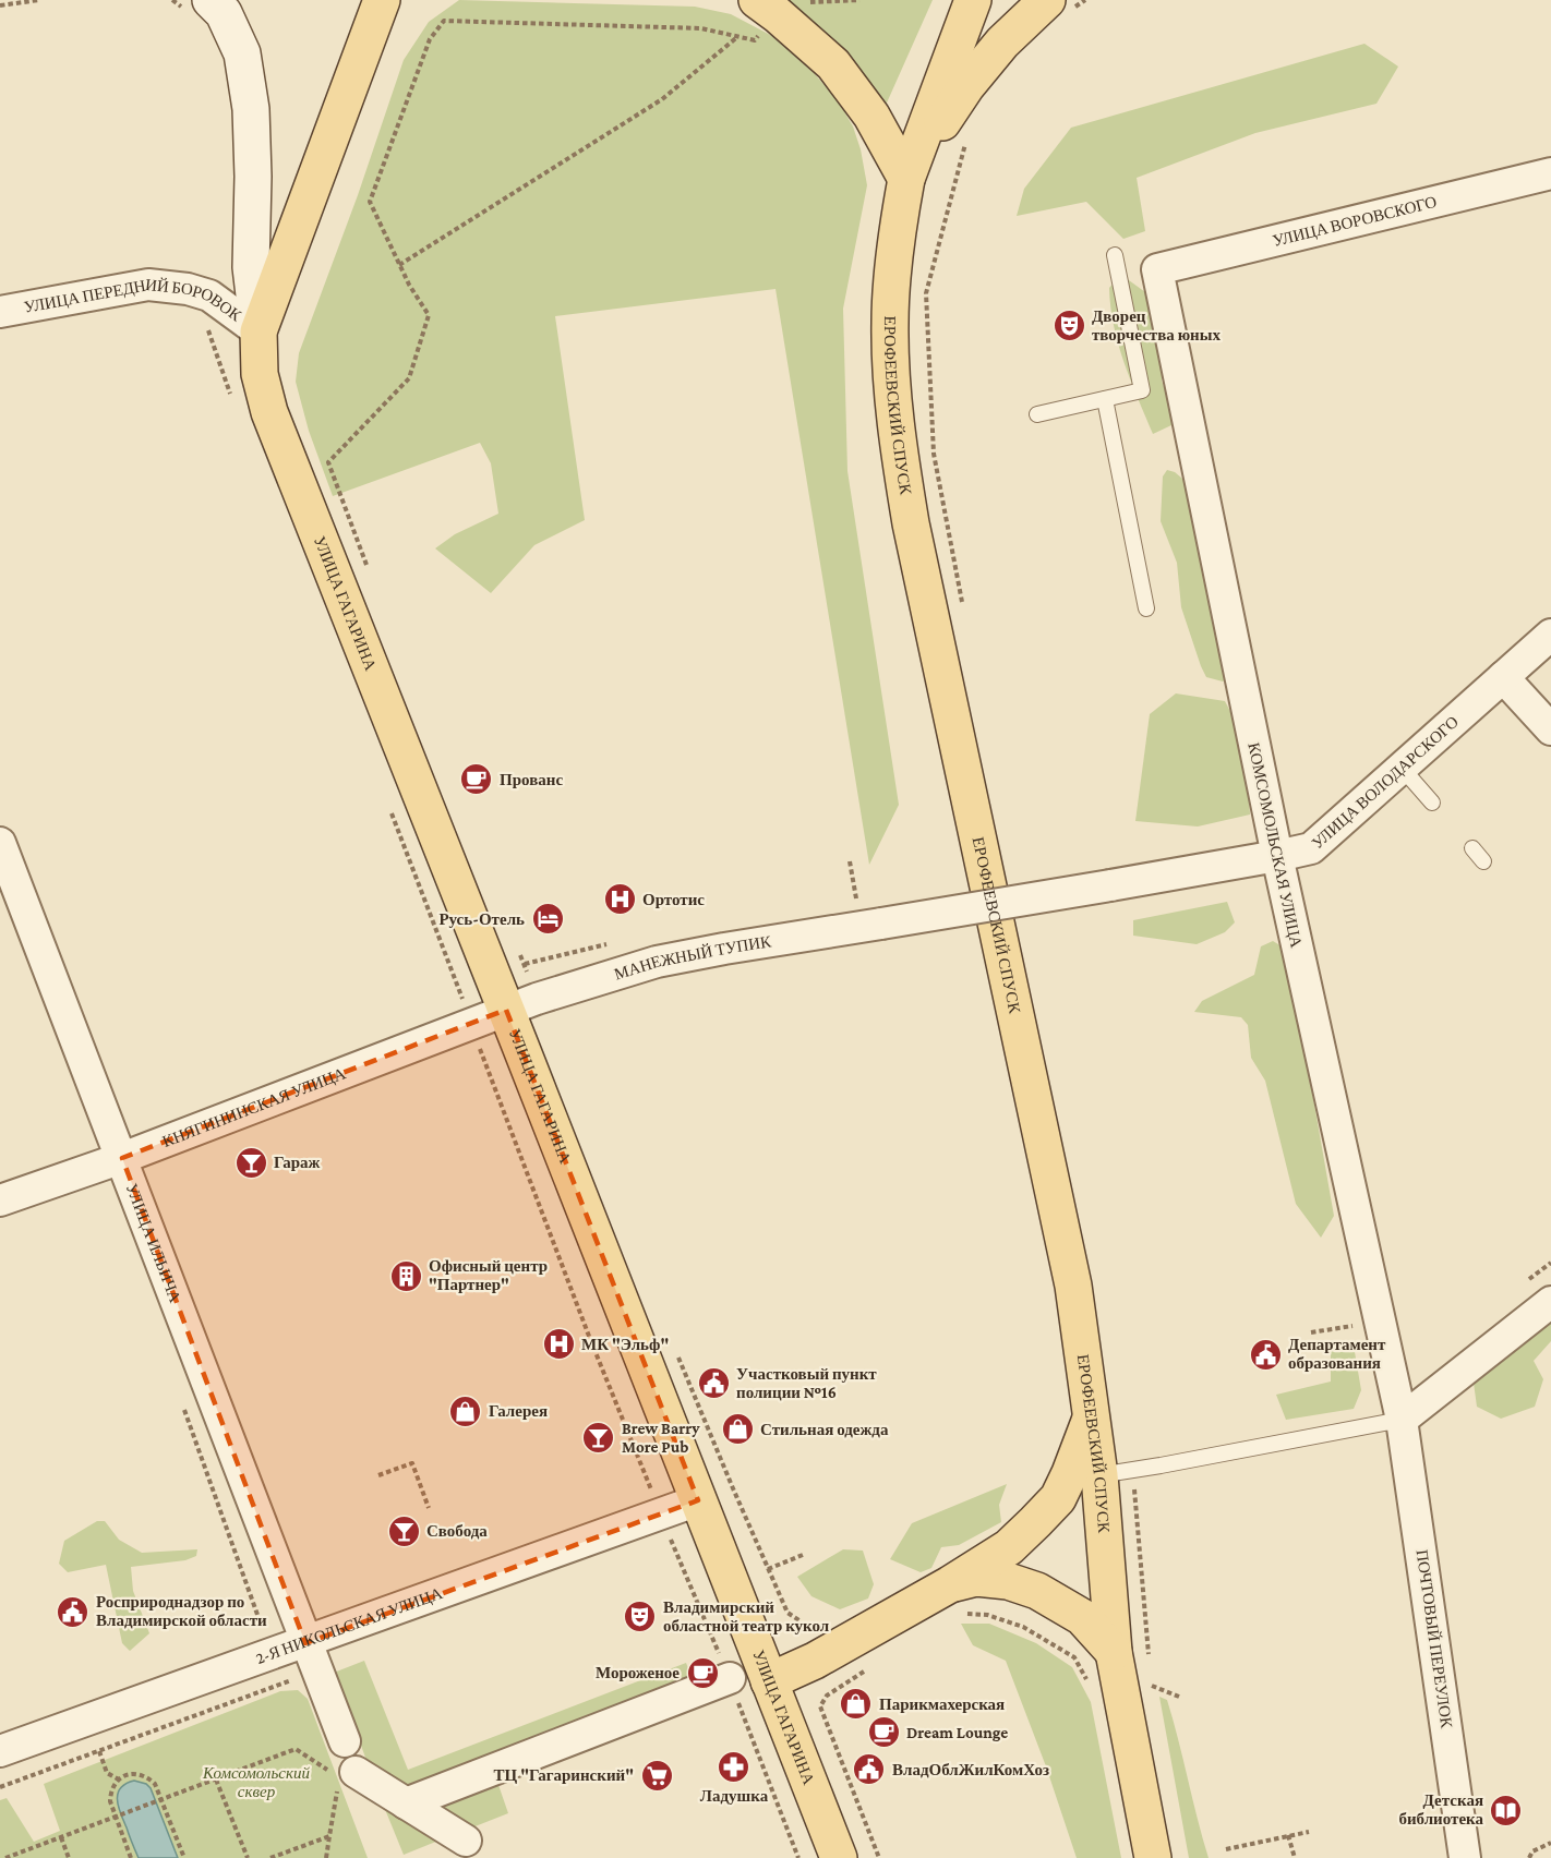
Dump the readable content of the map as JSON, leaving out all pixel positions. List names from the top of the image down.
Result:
{
  "streets": {
    "main road": ["ЕРОФЕЕВСКИЙ СПУСК", "УЛИЦА ГАГАРИНА"],
    "street": [
      "УЛИЦА ВОРОВСКОГО",
      "УЛИЦА ПЕРЕДНИЙ БОРОВОК",
      "УЛИЦА ВОЛОДАРСКОГО",
      "КОМСОМОЛЬСКАЯ УЛИЦА",
      "МАНЕЖНЫЙ ТУПИК",
      "КНЯГИНИНСКАЯ УЛИЦА",
      "УЛИЦА ИЛЬИЧА",
      "2-Я НИКОЛЬСКАЯ УЛИЦА",
      "ПОЧТОВЫЙ ПЕРЕУЛОК"
    ]
  },
  "crossings": [
    ["УЛИЦА ВОРОВСКОГО", "КОМСОМОЛЬСКАЯ УЛИЦА"],
    ["УЛИЦА ПЕРЕДНИЙ БОРОВОК", "УЛИЦА ГАГАРИНА"],
    ["УЛИЦА ГАГАРИНА", "МАНЕЖНЫЙ ТУПИК"],
    ["УЛИЦА ГАГАРИНА", "КНЯГИНИНСКАЯ УЛИЦА"],
    ["УЛИЦА ГАГАРИНА", "2-Я НИКОЛЬСКАЯ УЛИЦА"],
    ["УЛИЦА ВОЛОДАРСКОГО", "КОМСОМОЛЬСКАЯ УЛИЦА"],
    ["УЛИЦА ВОЛОДАРСКОГО", "МАНЕЖНЫЙ ТУПИК"],
    ["КОМСОМОЛЬСКАЯ УЛИЦА", "ПОЧТОВЫЙ ПЕРЕУЛОК"],
    ["МАНЕЖНЫЙ ТУПИК", "КНЯГИНИНСКАЯ УЛИЦА"],
    ["КНЯГИНИНСКАЯ УЛИЦА", "УЛИЦА ИЛЬИЧА"],
    ["УЛИЦА ИЛЬИЧА", "2-Я НИКОЛЬСКАЯ УЛИЦА"]
  ],
  "parks": ["Комсомольский сквер"],
  "places": {
    "theatre": ["Дворец творчества юных", "Владимирский областной театр кукол"],
    "cafe": ["Прованс", "Мороженое", "Dream Lounge"],
    "hospital": ["Ортотис", "МК \"Эльф\""],
    "hotel": ["Русь-Отель"],
    "bar": ["Гараж", "Brew Barry More Pub", "Свобода"],
    "building": ["Офисный центр \"Партнер\""],
    "public building": [
      "Департамент образования",
      "Участковый пункт полиции №16",
      "Росприроднадзор по Владимирской области",
      "ВладОблЖилКомХоз"
    ],
    "shop": ["Галерея", "Стильная одежда", "Парикмахерская"],
    "pharmacy": ["Ладушка"],
    "supermarket": ["ТЦ \"Гагаринский\""],
    "library": ["Детская библиотека"]
  }
}
